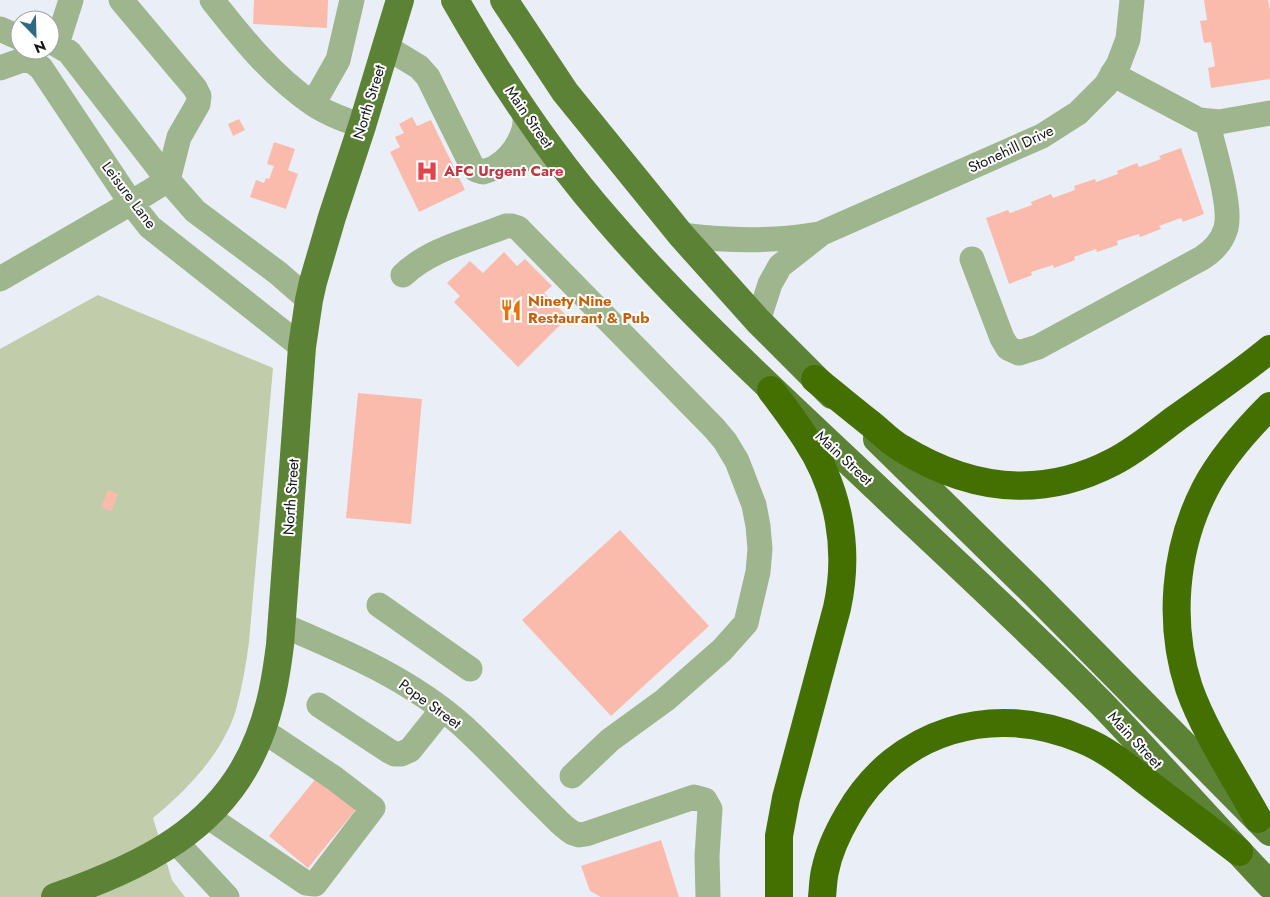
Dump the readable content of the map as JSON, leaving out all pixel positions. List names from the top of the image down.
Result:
{
  "streets": {
    "main road": ["North Street", "Main Street"],
    "street": ["Stonehill Drive", "Leisure Lane", "Pope Street"]
  },
  "crossings": [
    ["North Street", "Leisure Lane"],
    ["North Street", "Pope Street"],
    ["Main Street", "Stonehill Drive"]
  ],
  "places": {
    "hospital": ["AFC Urgent Care"],
    "restaurant": ["Ninety Nine Restaurant & Pub"]
  },
  "north": "bottom right"
}
